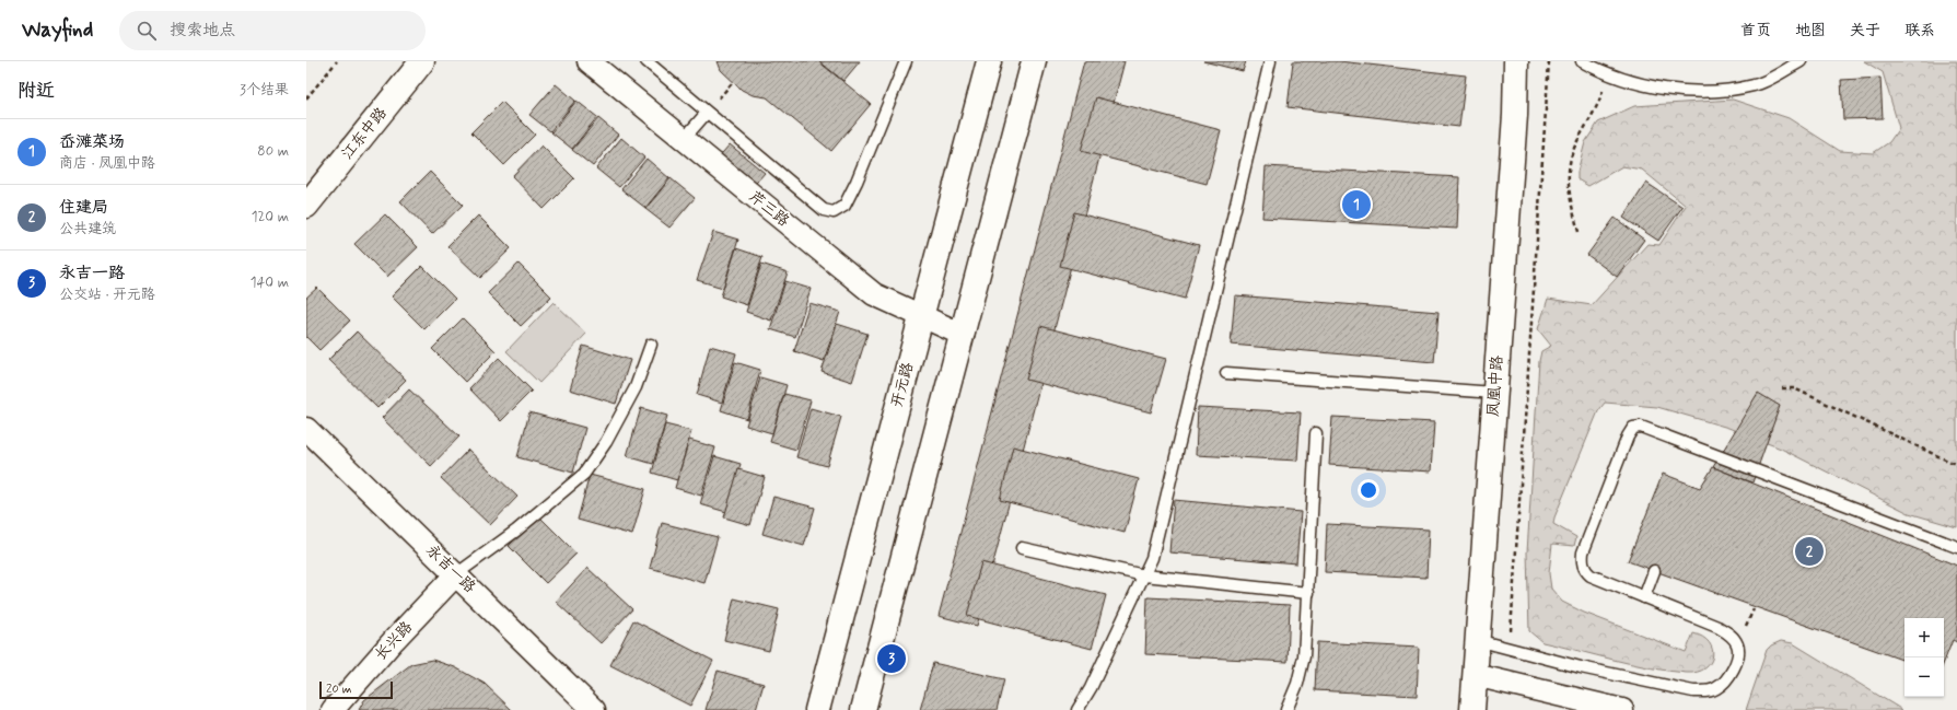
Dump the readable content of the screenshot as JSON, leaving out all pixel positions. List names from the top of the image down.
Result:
{
  "streets": {
    "main road": ["江东中路", "开元路", "凤凰中路"],
    "street": ["芹三路", "永吉一路", "长兴路"]
  },
  "crossings": [
    ["芹三路", "开元路"],
    ["永吉一路", "长兴路"]
  ],
  "scale_bar": "20 m",
  "page": {
    "header": "Wayfind",
    "search": "搜索地点",
    "nav": [
      "首页",
      "地图",
      "关于",
      "联系"
    ],
    "heading": ["附近", "3个结果"],
    "list": [
      {
        "mark": "1",
        "name": "岙滩菜场",
        "note": "商店 · 凤凰中路",
        "value": "80 m"
      },
      {
        "mark": "2",
        "name": "住建局",
        "note": "公共建筑",
        "value": "120 m"
      },
      {
        "mark": "3",
        "name": "永吉一路",
        "note": "公交站 · 开元路",
        "value": "140 m"
      }
    ],
    "pins": ["1", "2", "3"],
    "map_buttons": ["+", "−"],
    "scale": "20 m"
  }
}
